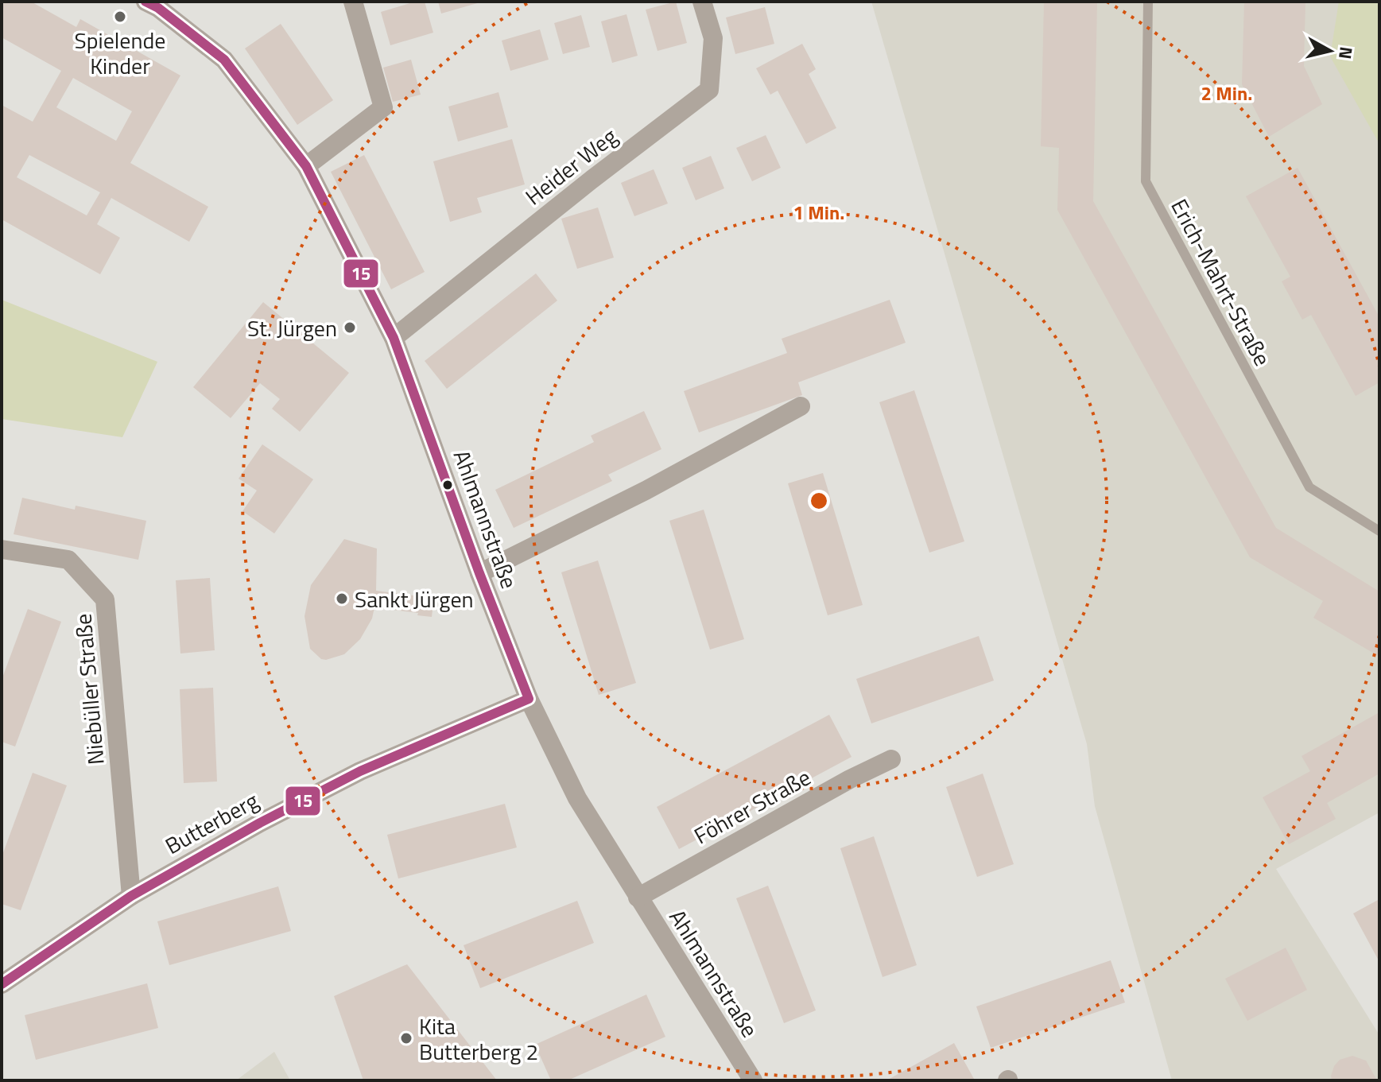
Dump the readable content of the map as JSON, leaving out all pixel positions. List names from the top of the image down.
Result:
{
  "streets": {
    "street": [
      "Heider Weg",
      "Ahlmannstraße",
      "Niebüller Straße",
      "Föhrer Straße",
      "Butterberg"
    ],
    "lane": ["Erich-Mahrt-Straße"]
  },
  "crossings": [
    ["Heider Weg", "Ahlmannstraße"],
    ["Ahlmannstraße", "Föhrer Straße"],
    ["Ahlmannstraße", "Butterberg"],
    ["Niebüller Straße", "Butterberg"]
  ],
  "places": [
    "Spielende Kinder",
    "St. Jürgen",
    "Sankt Jürgen",
    "Kita Butterberg 2"
  ],
  "lines": ["transit line 15"],
  "north": "right",
  "rings": ["2 Min.", "1 Min."]
}
